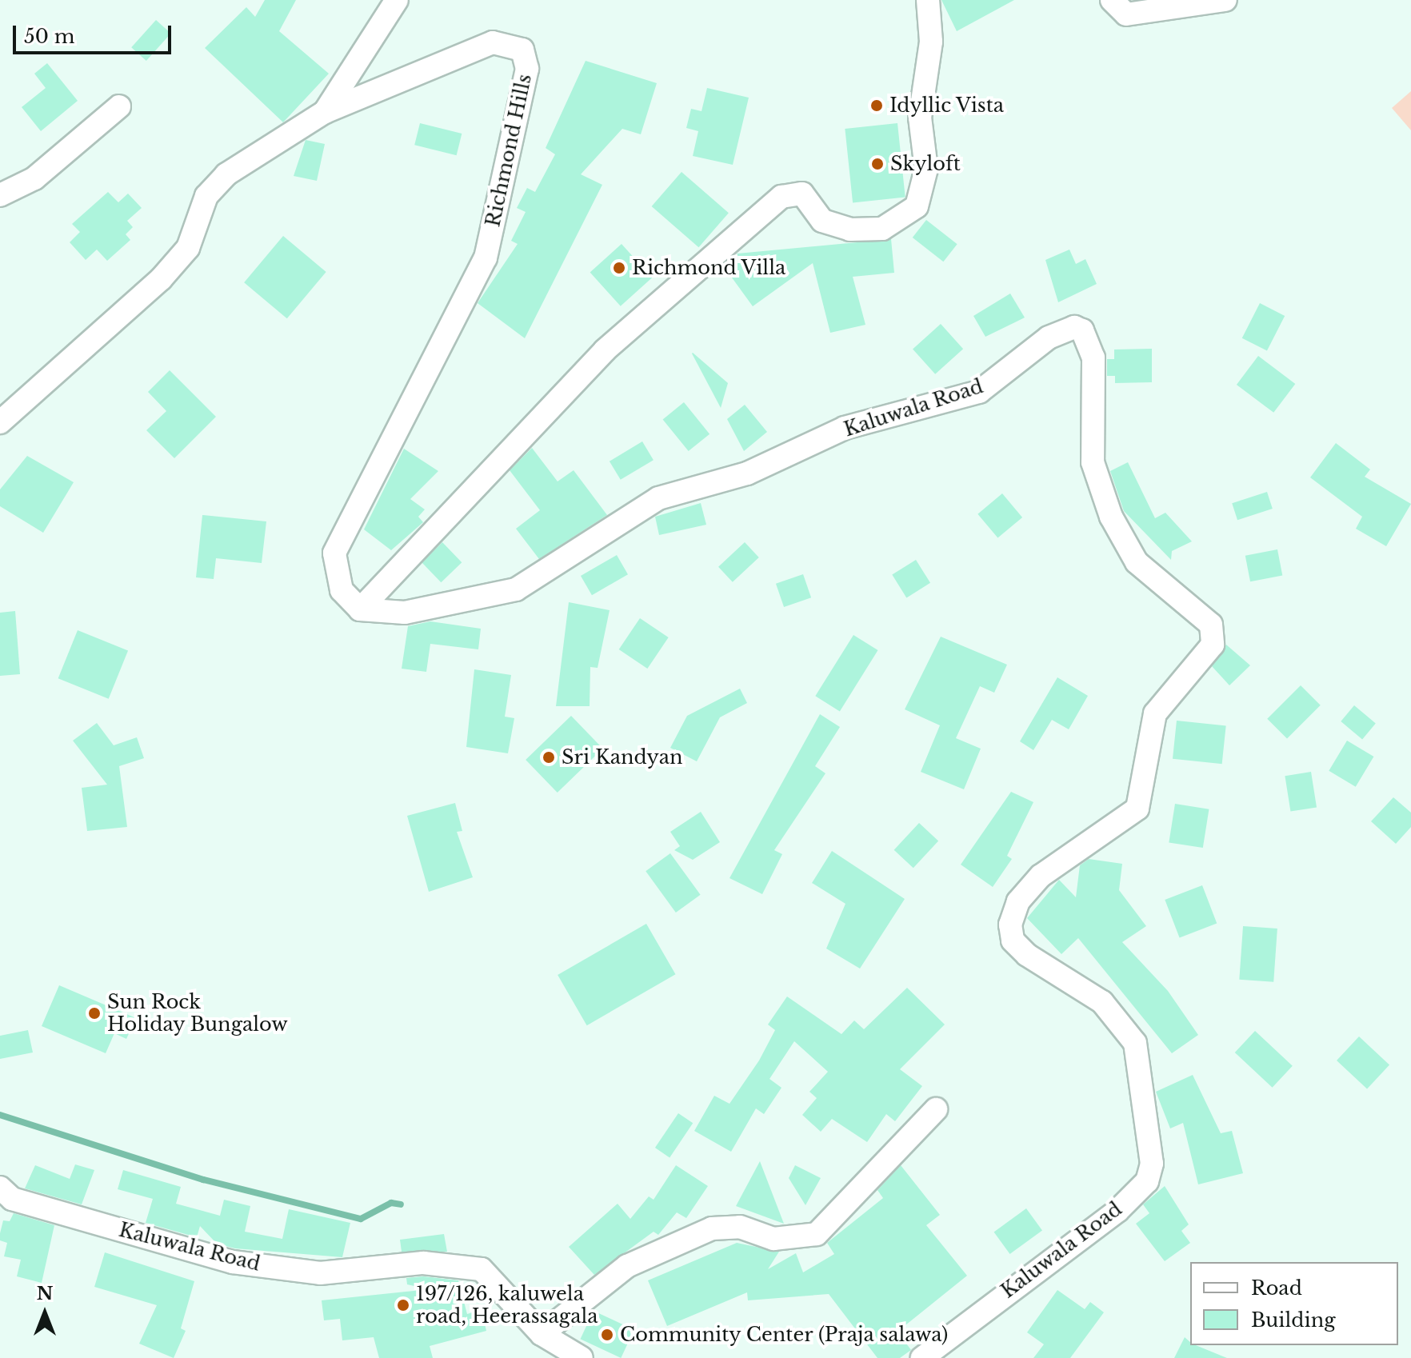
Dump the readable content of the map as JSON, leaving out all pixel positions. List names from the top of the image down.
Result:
{
  "streets": {
    "street": ["Richmond Hills", "Kaluwala Road"]
  },
  "crossings": [
    ["Richmond Hills", "Kaluwala Road"]
  ],
  "places": [
    "Idyllic Vista",
    "Skyloft",
    "Richmond Villa",
    "Sri Kandyan",
    "Sun Rock Holiday Bungalow",
    "197/126, kaluwela road, Heerassagala",
    "Community Center (Praja salawa)"
  ],
  "legend": ["Road", "Building"],
  "scale_bar": "50 m",
  "north": "top"
}
